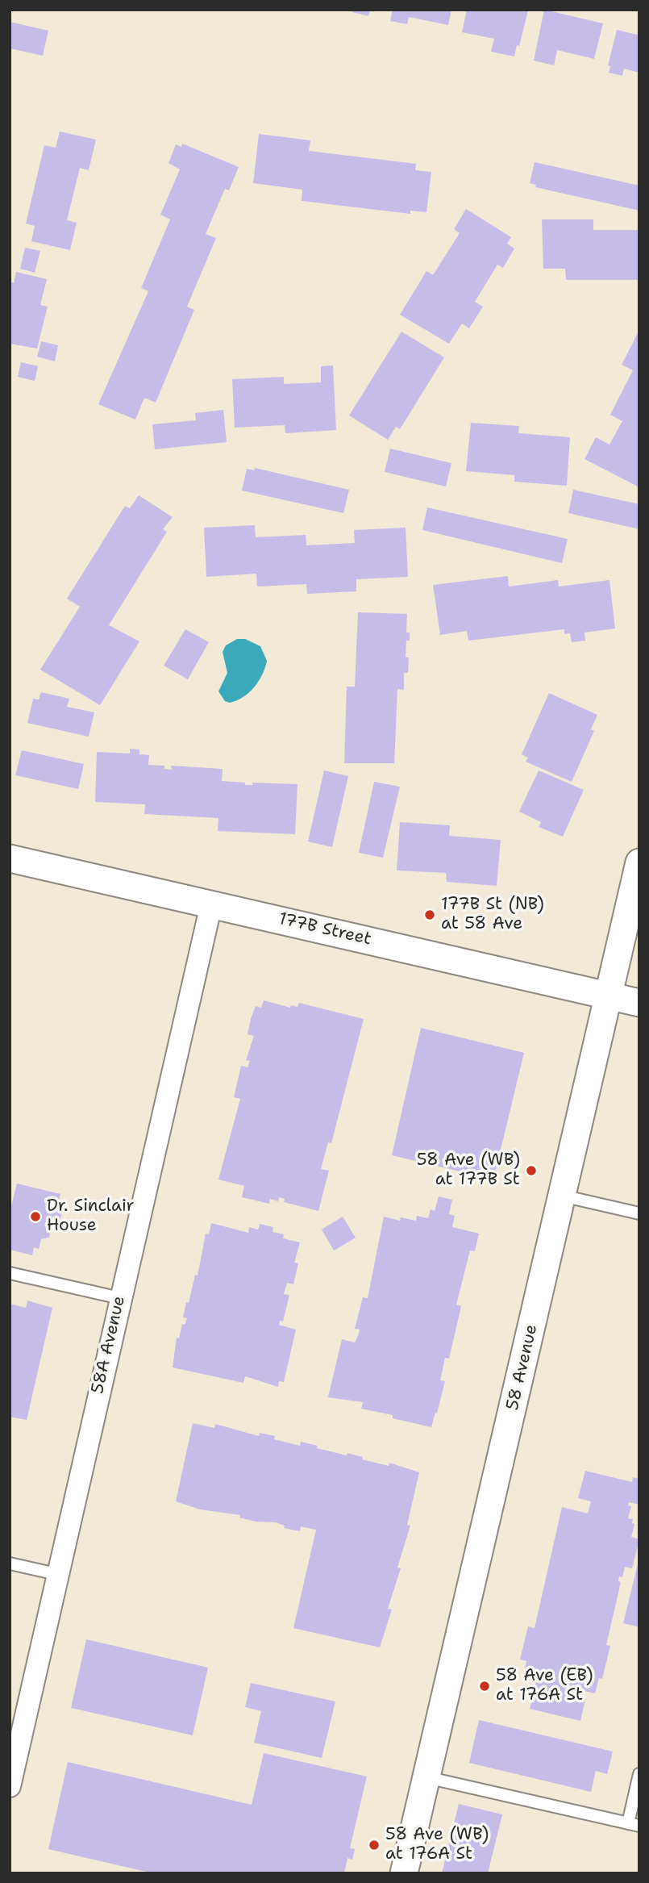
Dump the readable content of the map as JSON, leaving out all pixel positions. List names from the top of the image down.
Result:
{
  "streets": {
    "street": ["177B Street", "58A Avenue", "58 Avenue"]
  },
  "crossings": [
    ["177B Street", "58A Avenue"],
    ["177B Street", "58 Avenue"]
  ],
  "places": [
    "177B St (NB) at 58 Ave",
    "58 Ave (WB) at 177B St",
    "Dr. Sinclair House",
    "58 Ave (EB) at 176A St",
    "58 Ave (WB) at 176A St"
  ]
}
